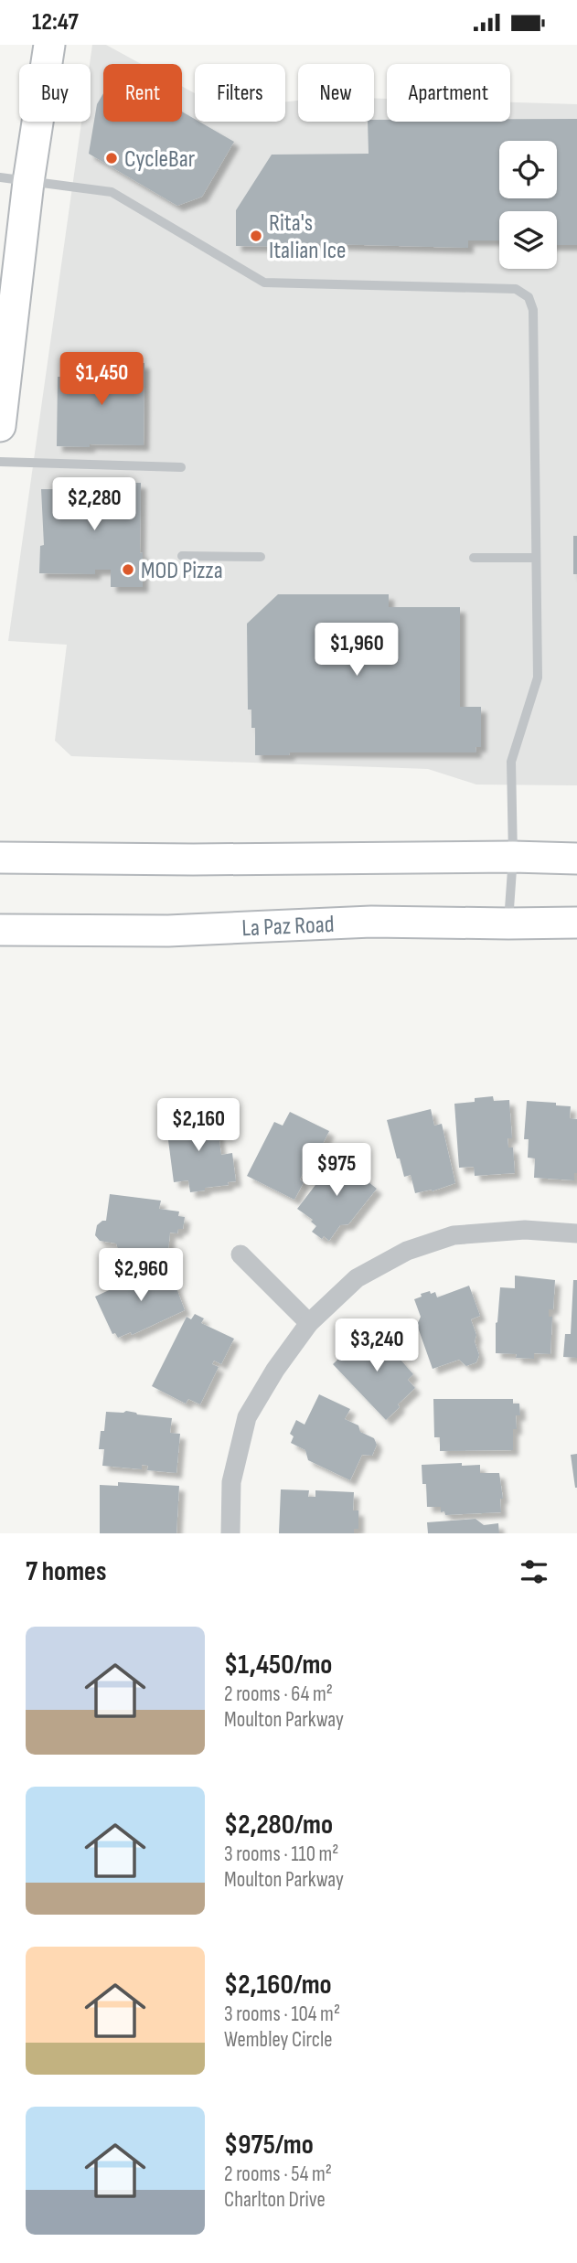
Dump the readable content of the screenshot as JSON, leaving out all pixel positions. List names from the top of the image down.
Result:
{
  "streets": {
    "main road": ["La Paz Road"]
  },
  "places": ["CycleBar", "Rita's Italian Ice", "MOD Pizza"],
  "page": {
    "status": "12:47",
    "chip": [
      "Buy",
      "Rent",
      "Filters",
      "New",
      "Apartment"
    ],
    "price": [
      "$1,450",
      "$2,280",
      "$1,960",
      "$2,160",
      "$975",
      "$2,960",
      "$3,240"
    ],
    "heading": "7 homes",
    "list": [
      {
        "name": "$1,450/mo",
        "note": "2 rooms · 64 m² · Moulton Parkway"
      },
      {
        "name": "$2,280/mo",
        "note": "3 rooms · 110 m² · Moulton Parkway"
      },
      {
        "name": "$2,160/mo",
        "note": "3 rooms · 104 m² · Wembley Circle"
      },
      {
        "name": "$975/mo",
        "note": "2 rooms · 54 m² · Charlton Drive"
      }
    ]
  }
}
